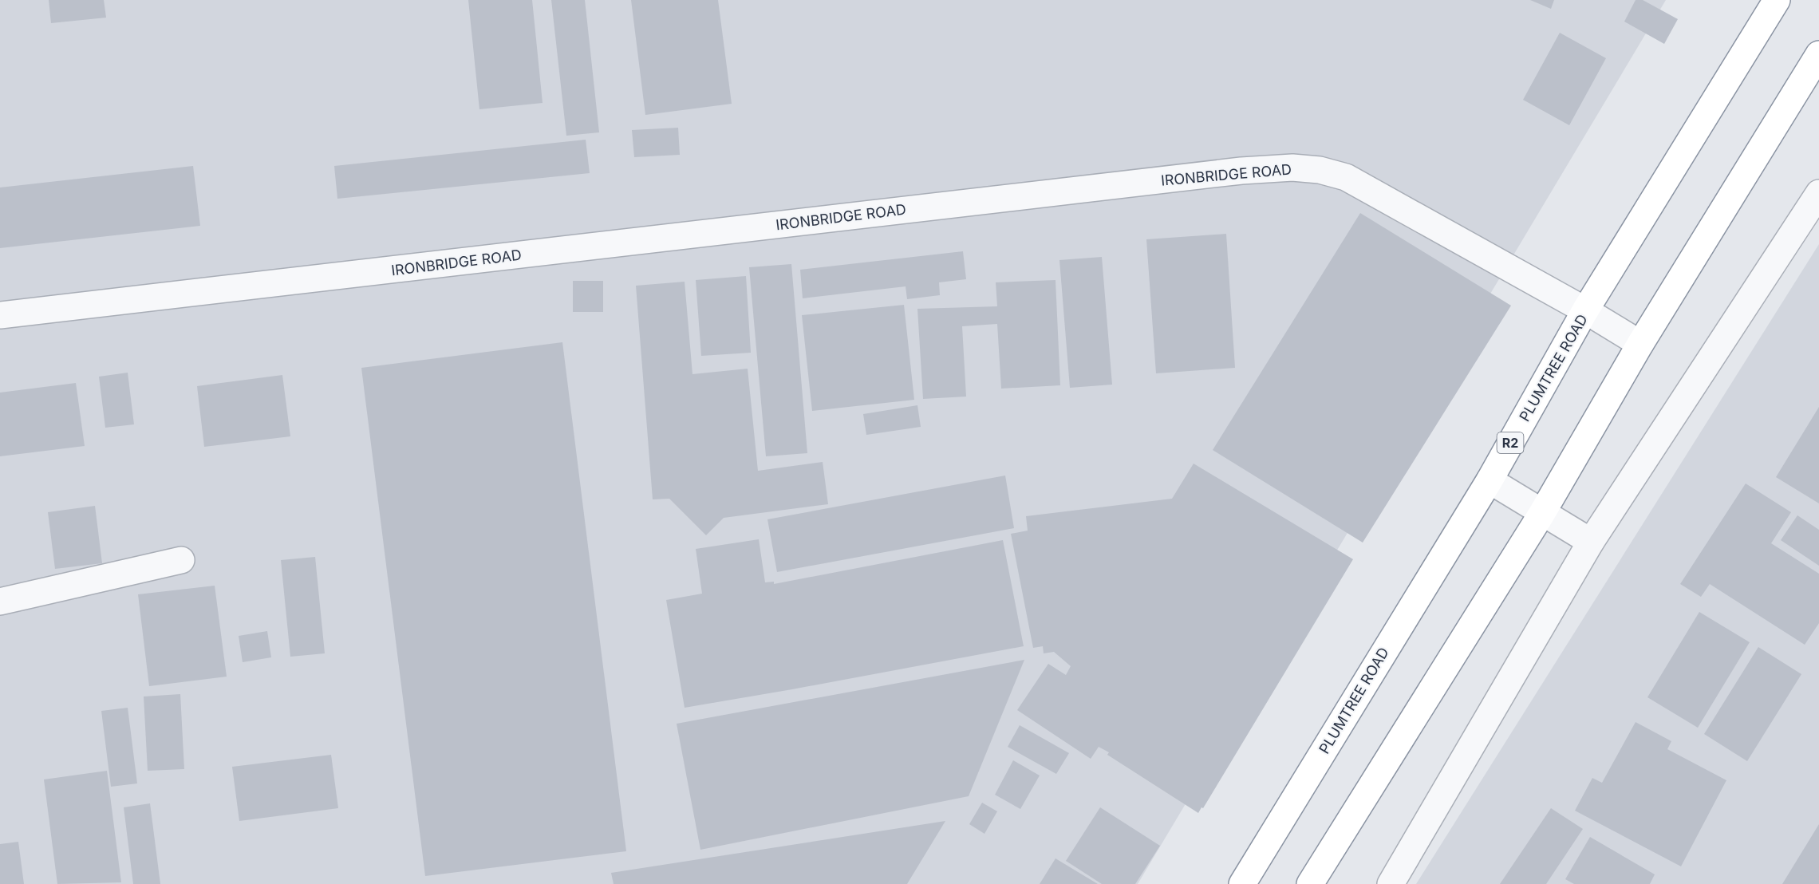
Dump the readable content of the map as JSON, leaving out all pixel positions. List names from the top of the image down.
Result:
{
  "streets": {
    "highway": ["PLUMTREE ROAD", "R2"],
    "street": ["IRONBRIDGE ROAD"]
  },
  "crossings": [
    ["IRONBRIDGE ROAD", "PLUMTREE ROAD"]
  ]
}
